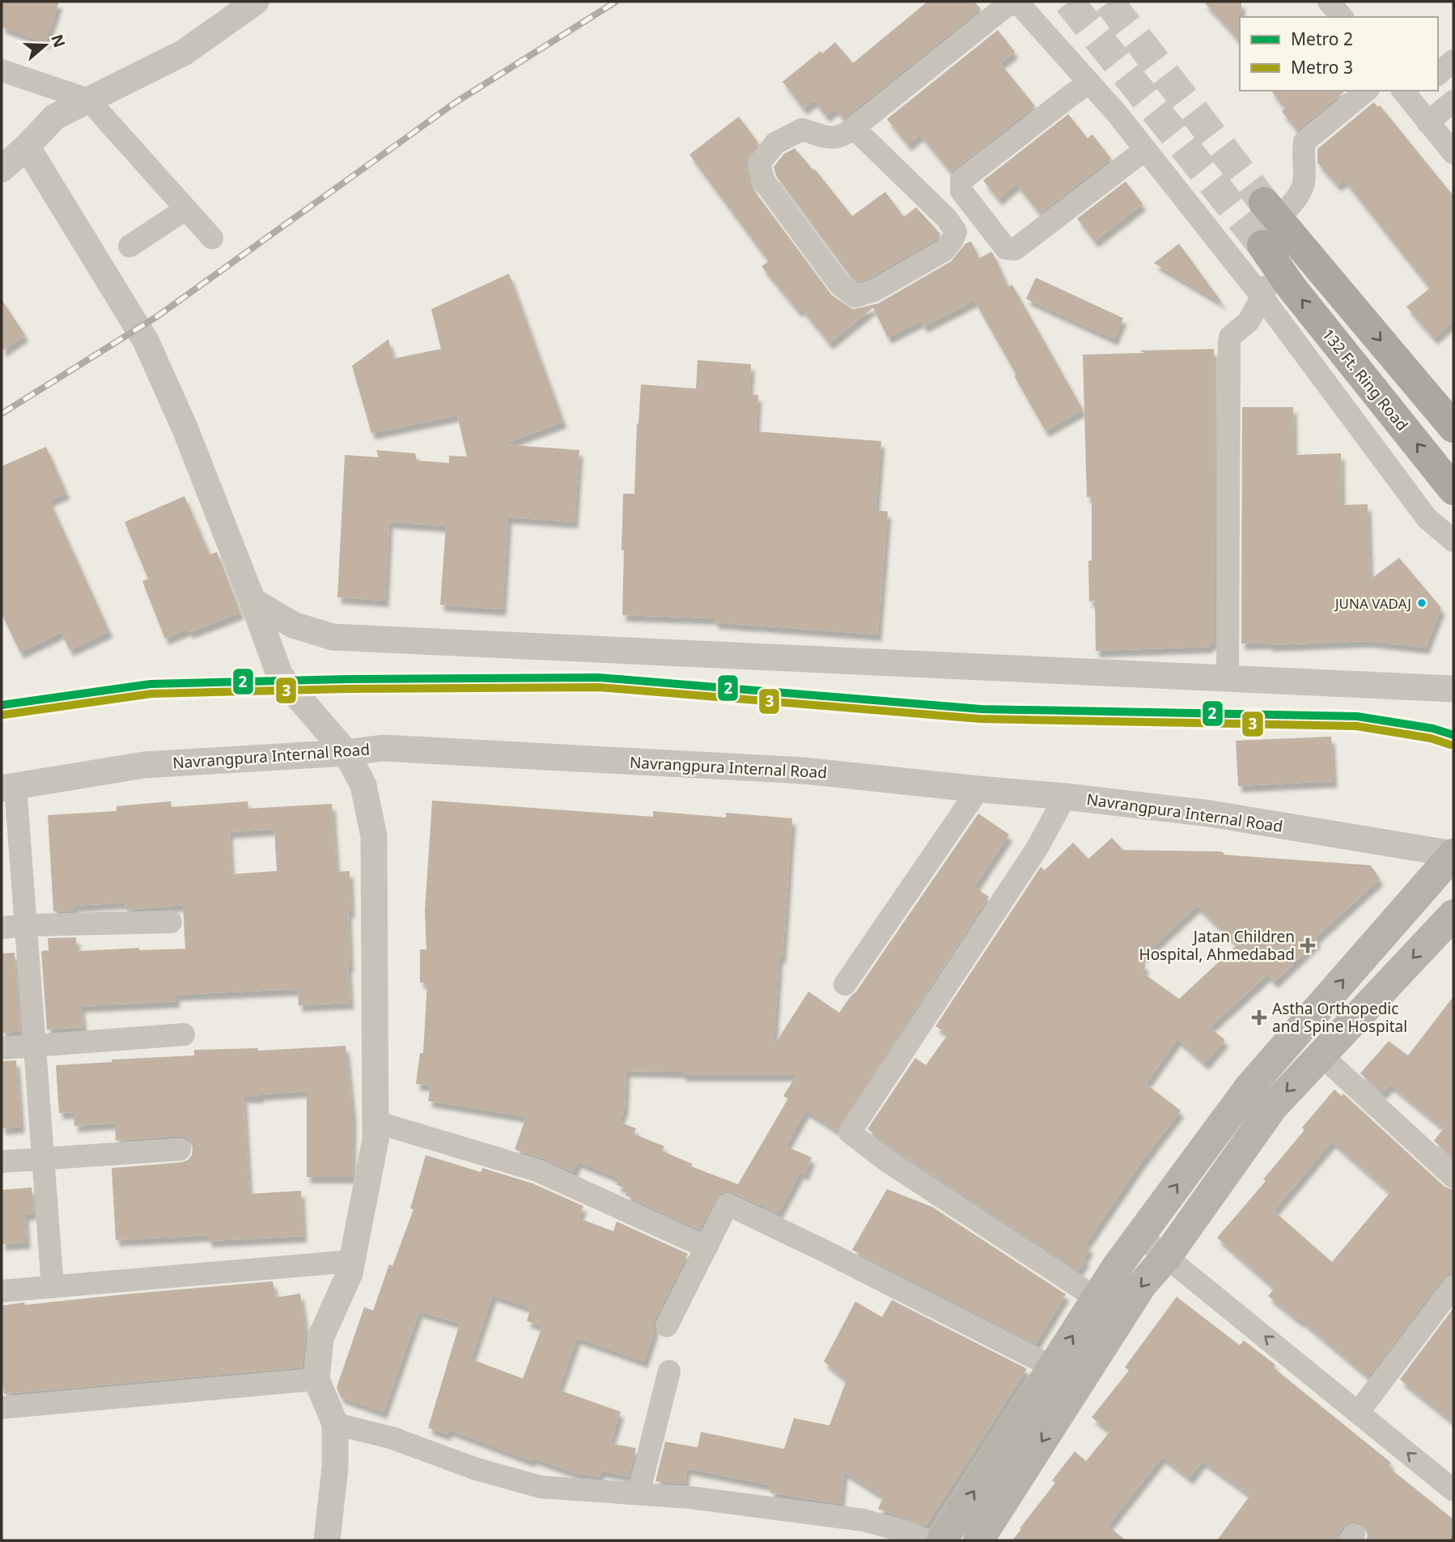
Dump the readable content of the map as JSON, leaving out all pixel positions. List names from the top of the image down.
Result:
{
  "streets": {
    "main road": ["132 Ft. Ring Road"],
    "street": ["Navrangpura Internal Road"]
  },
  "places": {
    "other": ["JUNA VADAJ"],
    "health": ["Jatan Children Hospital, Ahmedabad", "Astha Orthopedic and Spine Hospital"]
  },
  "lines": ["metro line 2", "metro line 3"],
  "legend": ["Metro 2", "Metro 3"],
  "north": "right"
}
